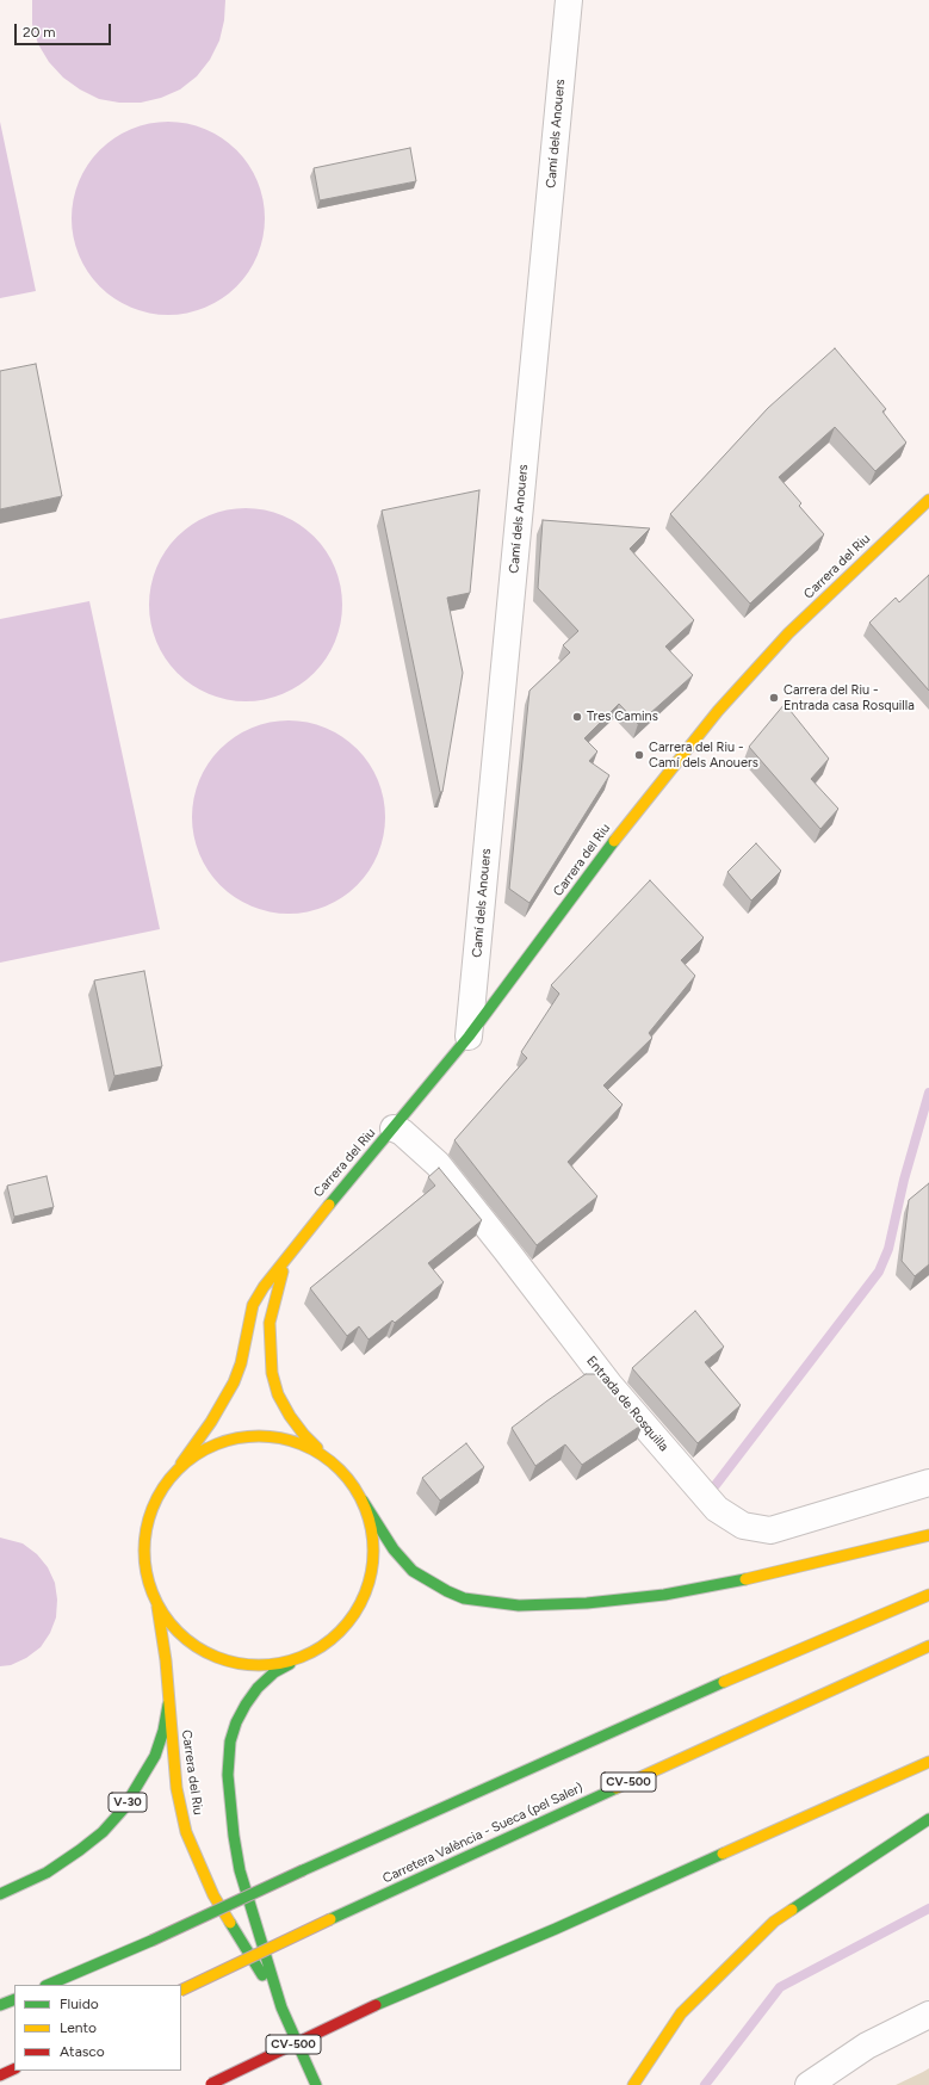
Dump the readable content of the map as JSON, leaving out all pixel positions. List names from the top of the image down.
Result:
{
  "streets": {
    "main road": [
      "Carrera del Riu",
      "CV-500",
      "V-30",
      "Carretera València - Sueca (pel Saler)"
    ],
    "street": ["Camí dels Anouers", "Entrada de Rosquilla"]
  },
  "crossings": [
    ["Camí dels Anouers", "Carrera del Riu"],
    ["Carrera del Riu", "Entrada de Rosquilla"],
    ["Carrera del Riu", "V-30"]
  ],
  "places": ["Carrera del Riu - Entrada casa Rosquilla", "Tres Camins", "Carrera del Riu - Camí dels Anouers"],
  "legend": ["Fluido", "Lento", "Atasco"],
  "scale_bar": "20 m"
}
